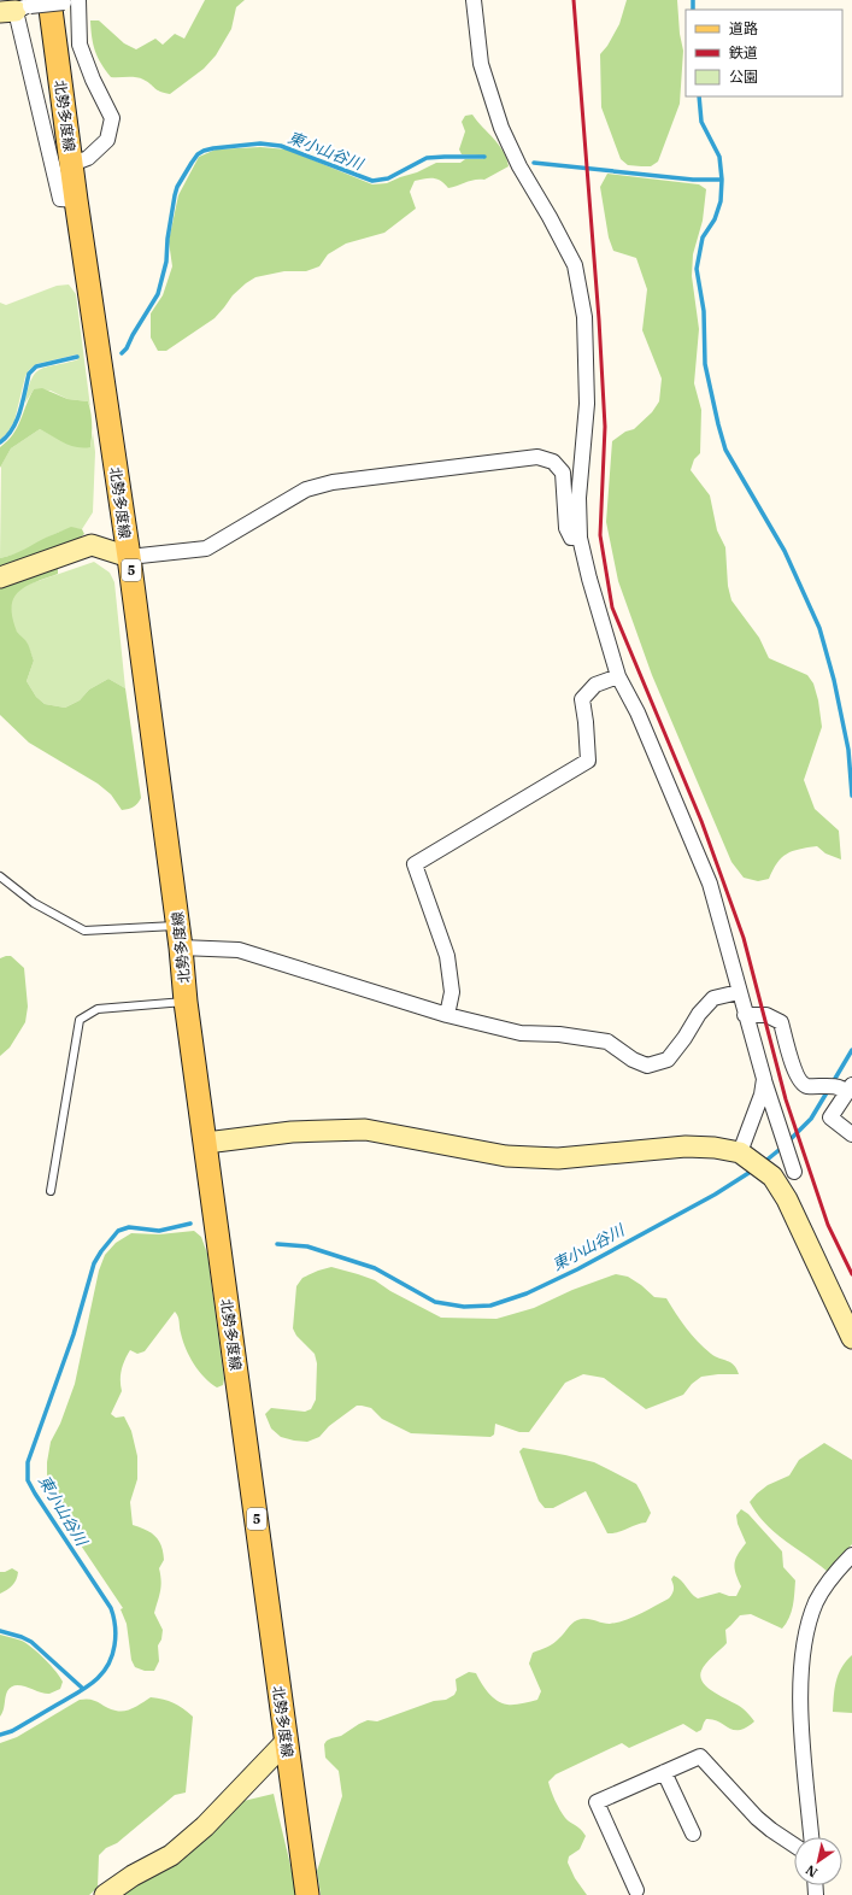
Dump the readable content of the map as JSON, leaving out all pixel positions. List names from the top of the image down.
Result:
{
  "streets": {
    "main road": ["北勢多度線", "5"]
  },
  "water": ["東小山谷川"],
  "legend": ["道路", "鉄道", "公園"],
  "north": "bottom left"
}
